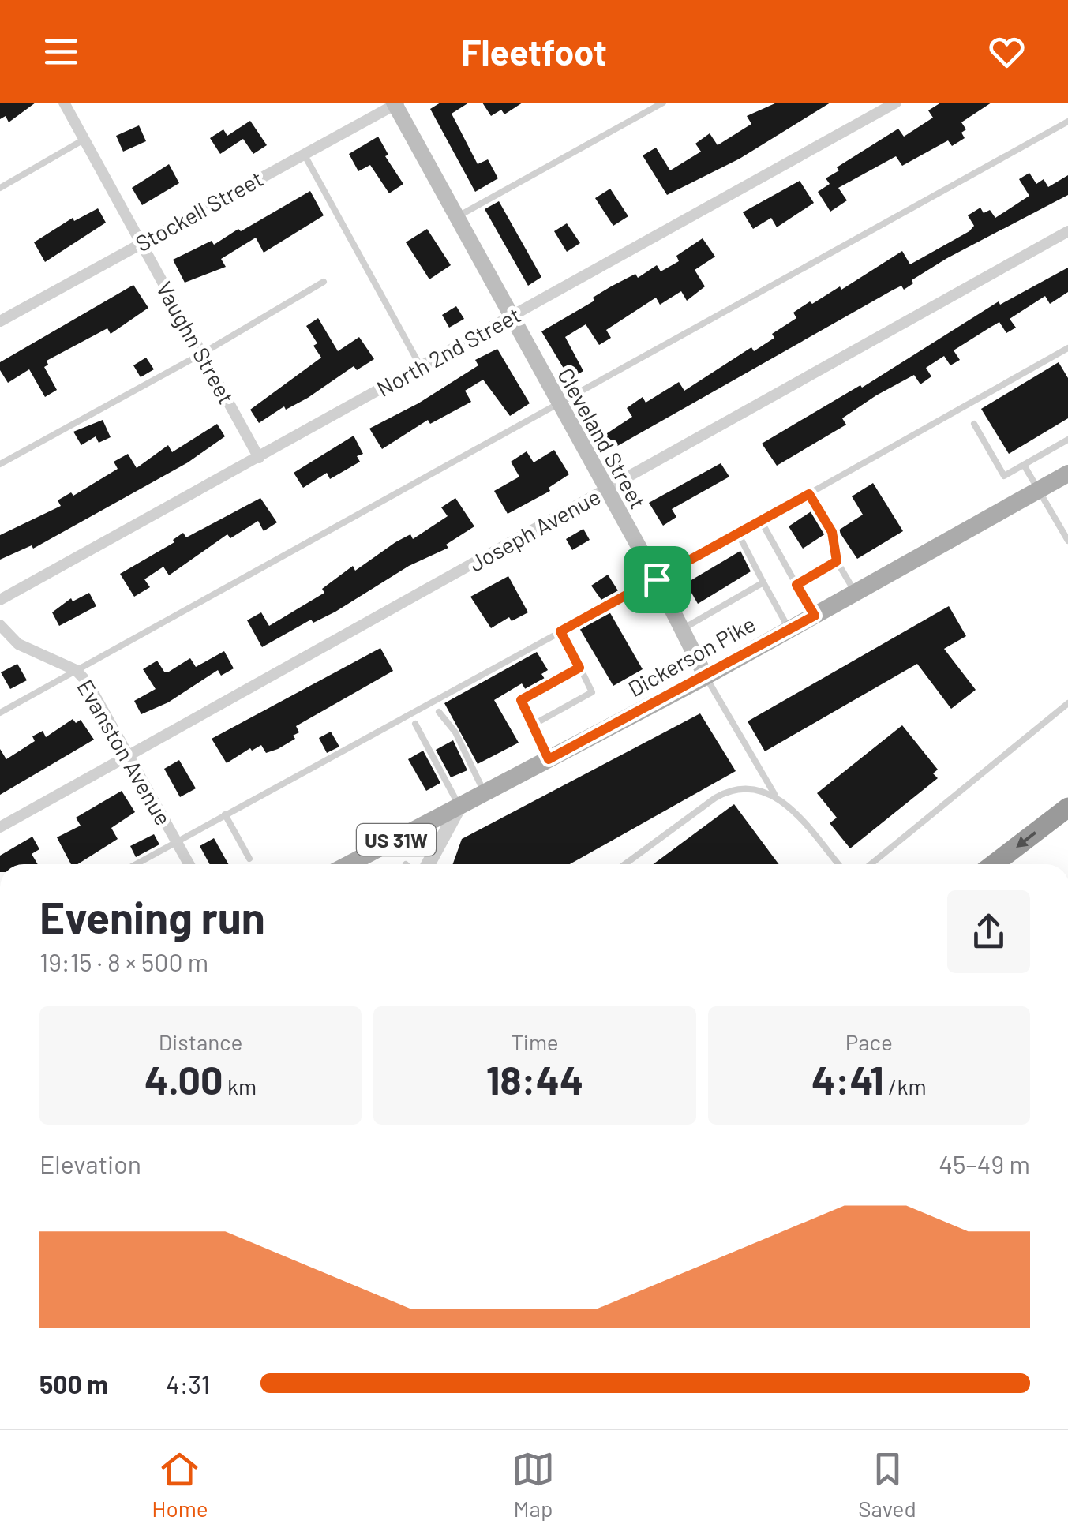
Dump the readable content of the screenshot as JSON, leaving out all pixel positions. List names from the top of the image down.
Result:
{
  "streets": {
    "main road": ["Cleveland Street", "Dickerson Pike", "US 31W"],
    "street": [
      "Stockell Street",
      "Vaughn Street",
      "North 2nd Street",
      "Joseph Avenue",
      "Evanston Avenue"
    ]
  },
  "crossings": [
    ["Stockell Street", "Vaughn Street"],
    ["Stockell Street", "Cleveland Street"],
    ["Vaughn Street", "North 2nd Street"],
    ["North 2nd Street", "Cleveland Street"],
    ["Cleveland Street", "Joseph Avenue"],
    ["Cleveland Street", "Dickerson Pike"],
    ["Joseph Avenue", "Evanston Avenue"]
  ],
  "page": {
    "header": "Fleetfoot",
    "heading": ["Evening run", "19:15 · 8 × 500 m"],
    "stats": [
      ["Distance", "4.00 km"],
      ["Time", "18:44"],
      ["Pace", "4:41 /km"]
    ],
    "chart": ["Elevation", "45–49 m"],
    "list": [
      {
        "name": "500 m",
        "note": "4:31"
      }
    ],
    "tabs": ["Home", "Map", "Saved"]
  }
}
